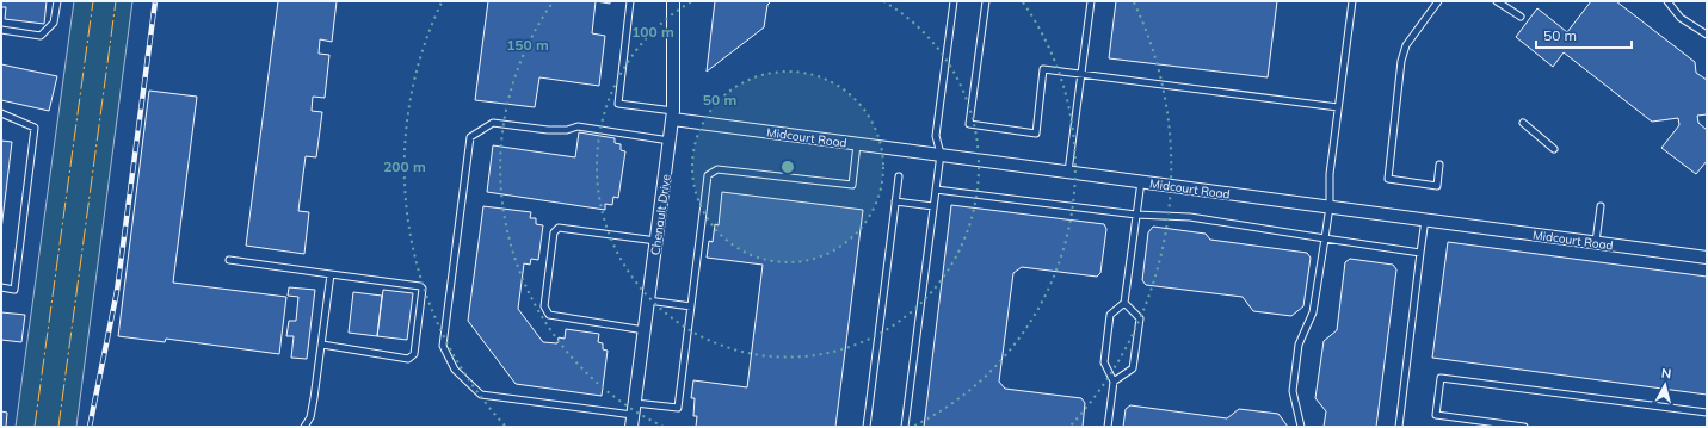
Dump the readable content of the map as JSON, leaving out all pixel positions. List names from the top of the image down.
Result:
{
  "streets": {
    "street": ["Midcourt Road", "Chenault Drive"]
  },
  "crossings": [
    ["Midcourt Road", "Chenault Drive"]
  ],
  "scale_bar": "50 m",
  "north": "top",
  "rings": [
    "100 m",
    "150 m",
    "50 m",
    "200 m"
  ]
}
